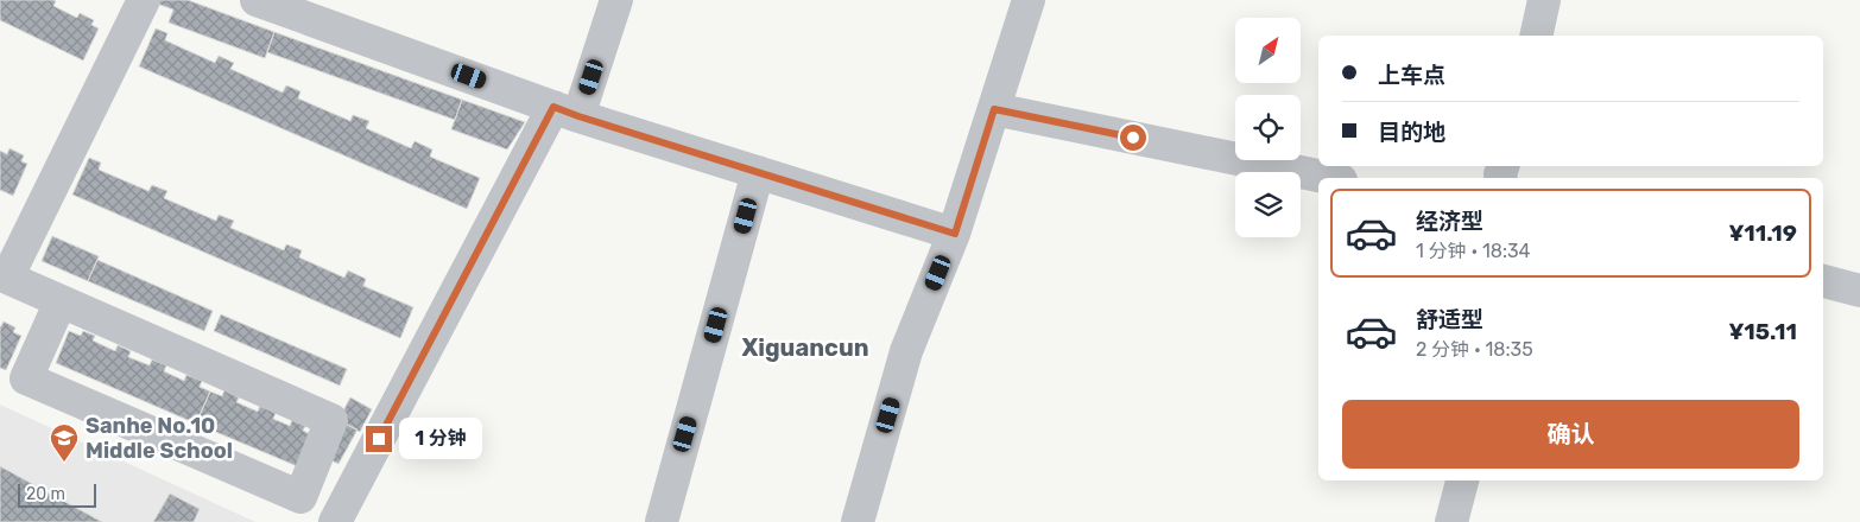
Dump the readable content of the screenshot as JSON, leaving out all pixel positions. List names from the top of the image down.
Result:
{
  "districts": ["Xiguancun"],
  "places": {
    "school or university": ["Sanhe No.10 Middle School"]
  },
  "scale_bar": "20 m",
  "north": "top right",
  "page": {
    "banner": ["上车点", "目的地"],
    "list": [
      {
        "name": "经济型",
        "note": "1 分钟 · 18:34",
        "value": "¥11.19"
      },
      {
        "name": "舒适型",
        "note": "2 分钟 · 18:35",
        "value": "¥15.11"
      }
    ],
    "buttons": "确认",
    "bubble": "1 分钟",
    "scale": "20 m"
  }
}
